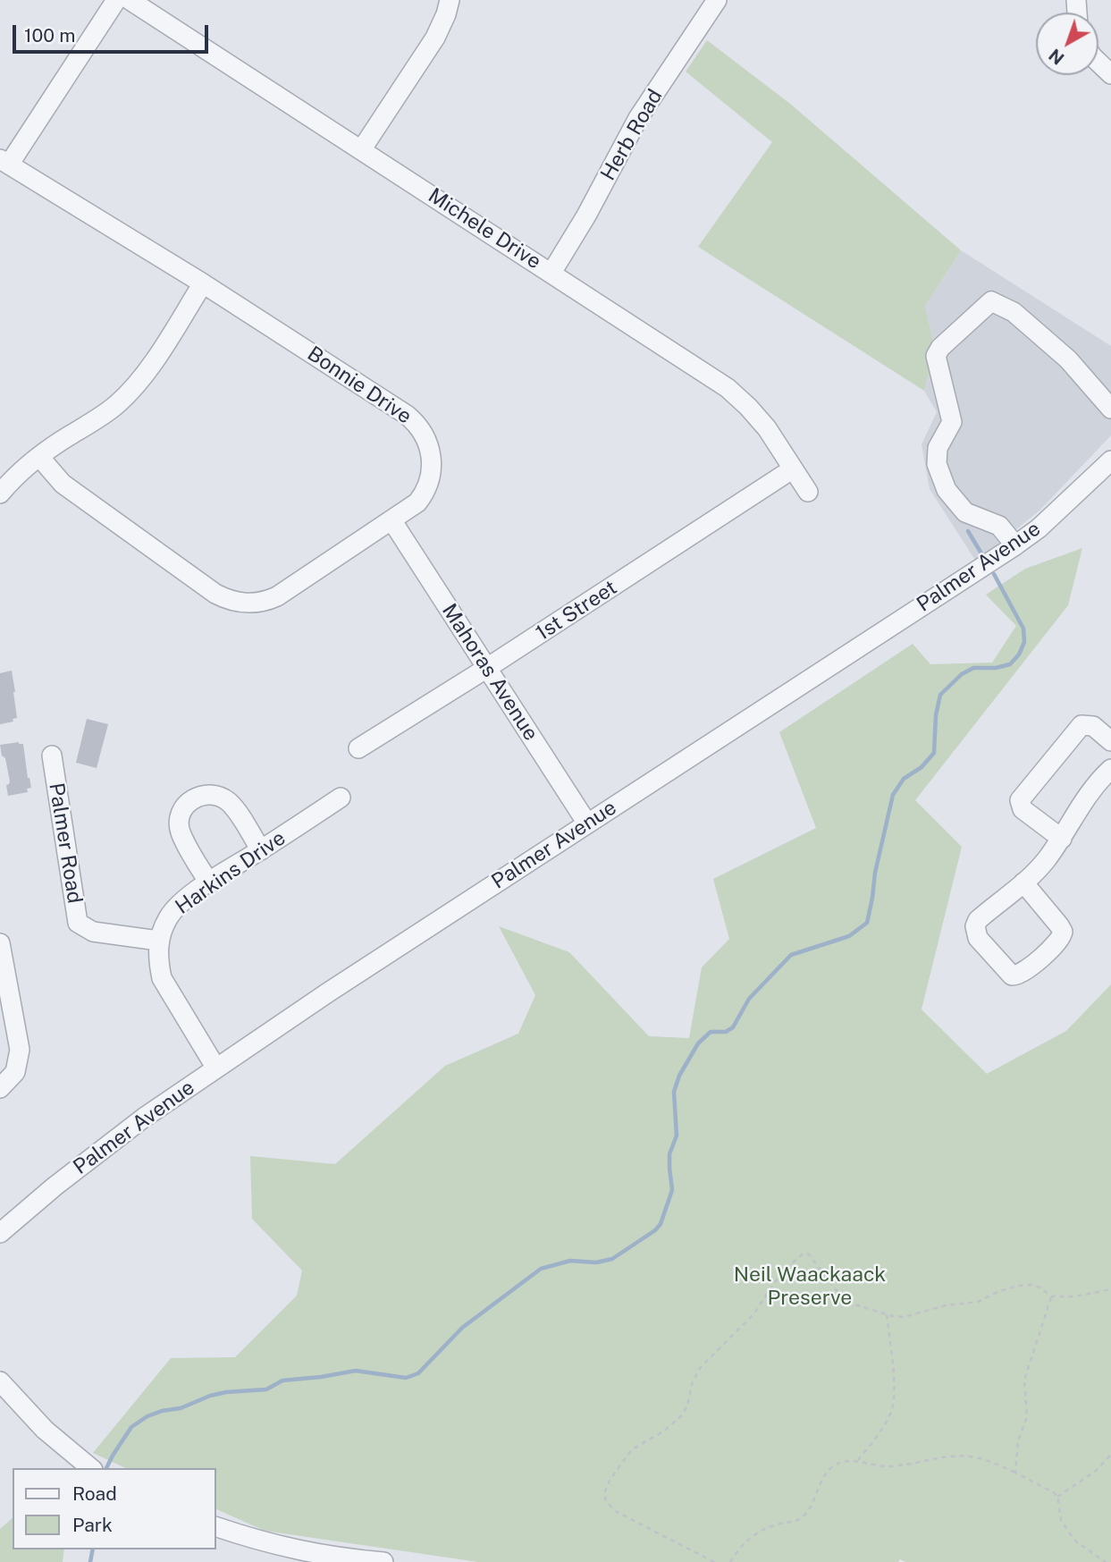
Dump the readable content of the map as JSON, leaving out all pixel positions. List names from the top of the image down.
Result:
{
  "streets": {
    "street": [
      "Herb Road",
      "Michele Drive",
      "Bonnie Drive",
      "Palmer Avenue",
      "1st Street",
      "Mahoras Avenue",
      "Palmer Road",
      "Harkins Drive"
    ]
  },
  "crossings": [
    ["Herb Road", "Michele Drive"],
    ["Michele Drive", "1st Street"],
    ["Bonnie Drive", "Mahoras Avenue"],
    ["Palmer Avenue", "Mahoras Avenue"],
    ["1st Street", "Mahoras Avenue"],
    ["Palmer Road", "Harkins Drive"]
  ],
  "parks": ["Neil Waackaack Preserve"],
  "legend": ["Road", "Park"],
  "scale_bar": "100 m",
  "north": "bottom left"
}
